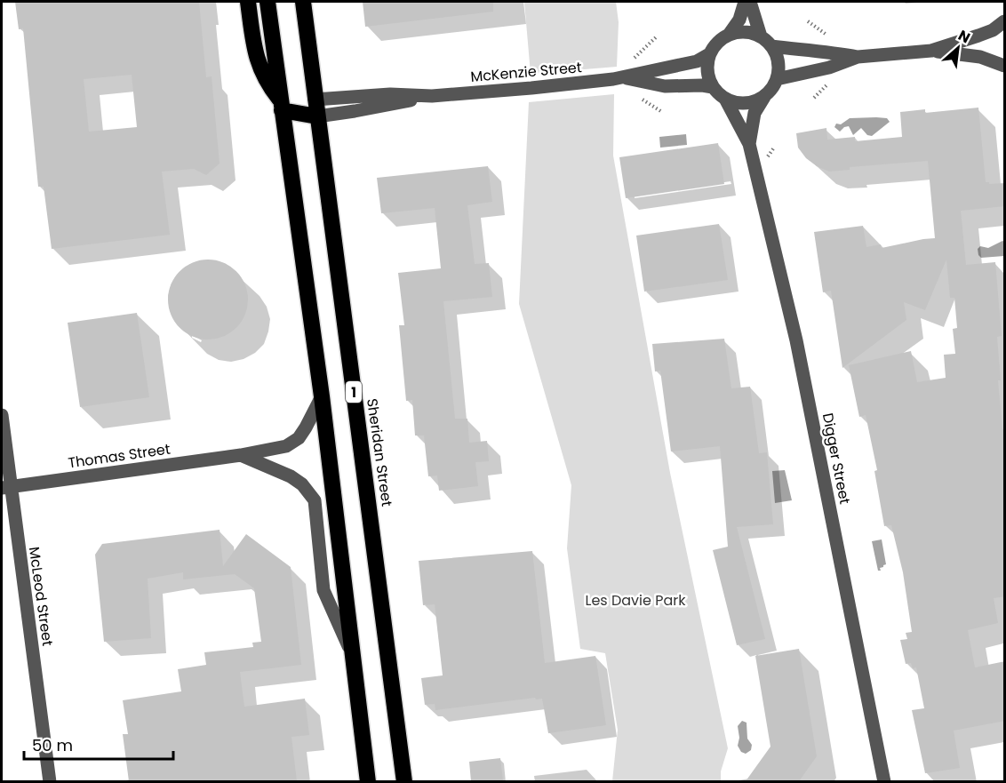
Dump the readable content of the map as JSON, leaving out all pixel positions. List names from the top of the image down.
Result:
{
  "streets": {
    "highway": ["1", "Sheridan Street"],
    "street": [
      "McKenzie Street",
      "Thomas Street",
      "Digger Street",
      "McLeod Street"
    ]
  },
  "crossings": [
    ["McKenzie Street", "Sheridan Street"],
    ["McKenzie Street", "Digger Street"],
    ["Thomas Street", "McLeod Street"]
  ],
  "parks": ["Les Davie Park"],
  "scale_bar": "50 m",
  "north": "top right"
}
